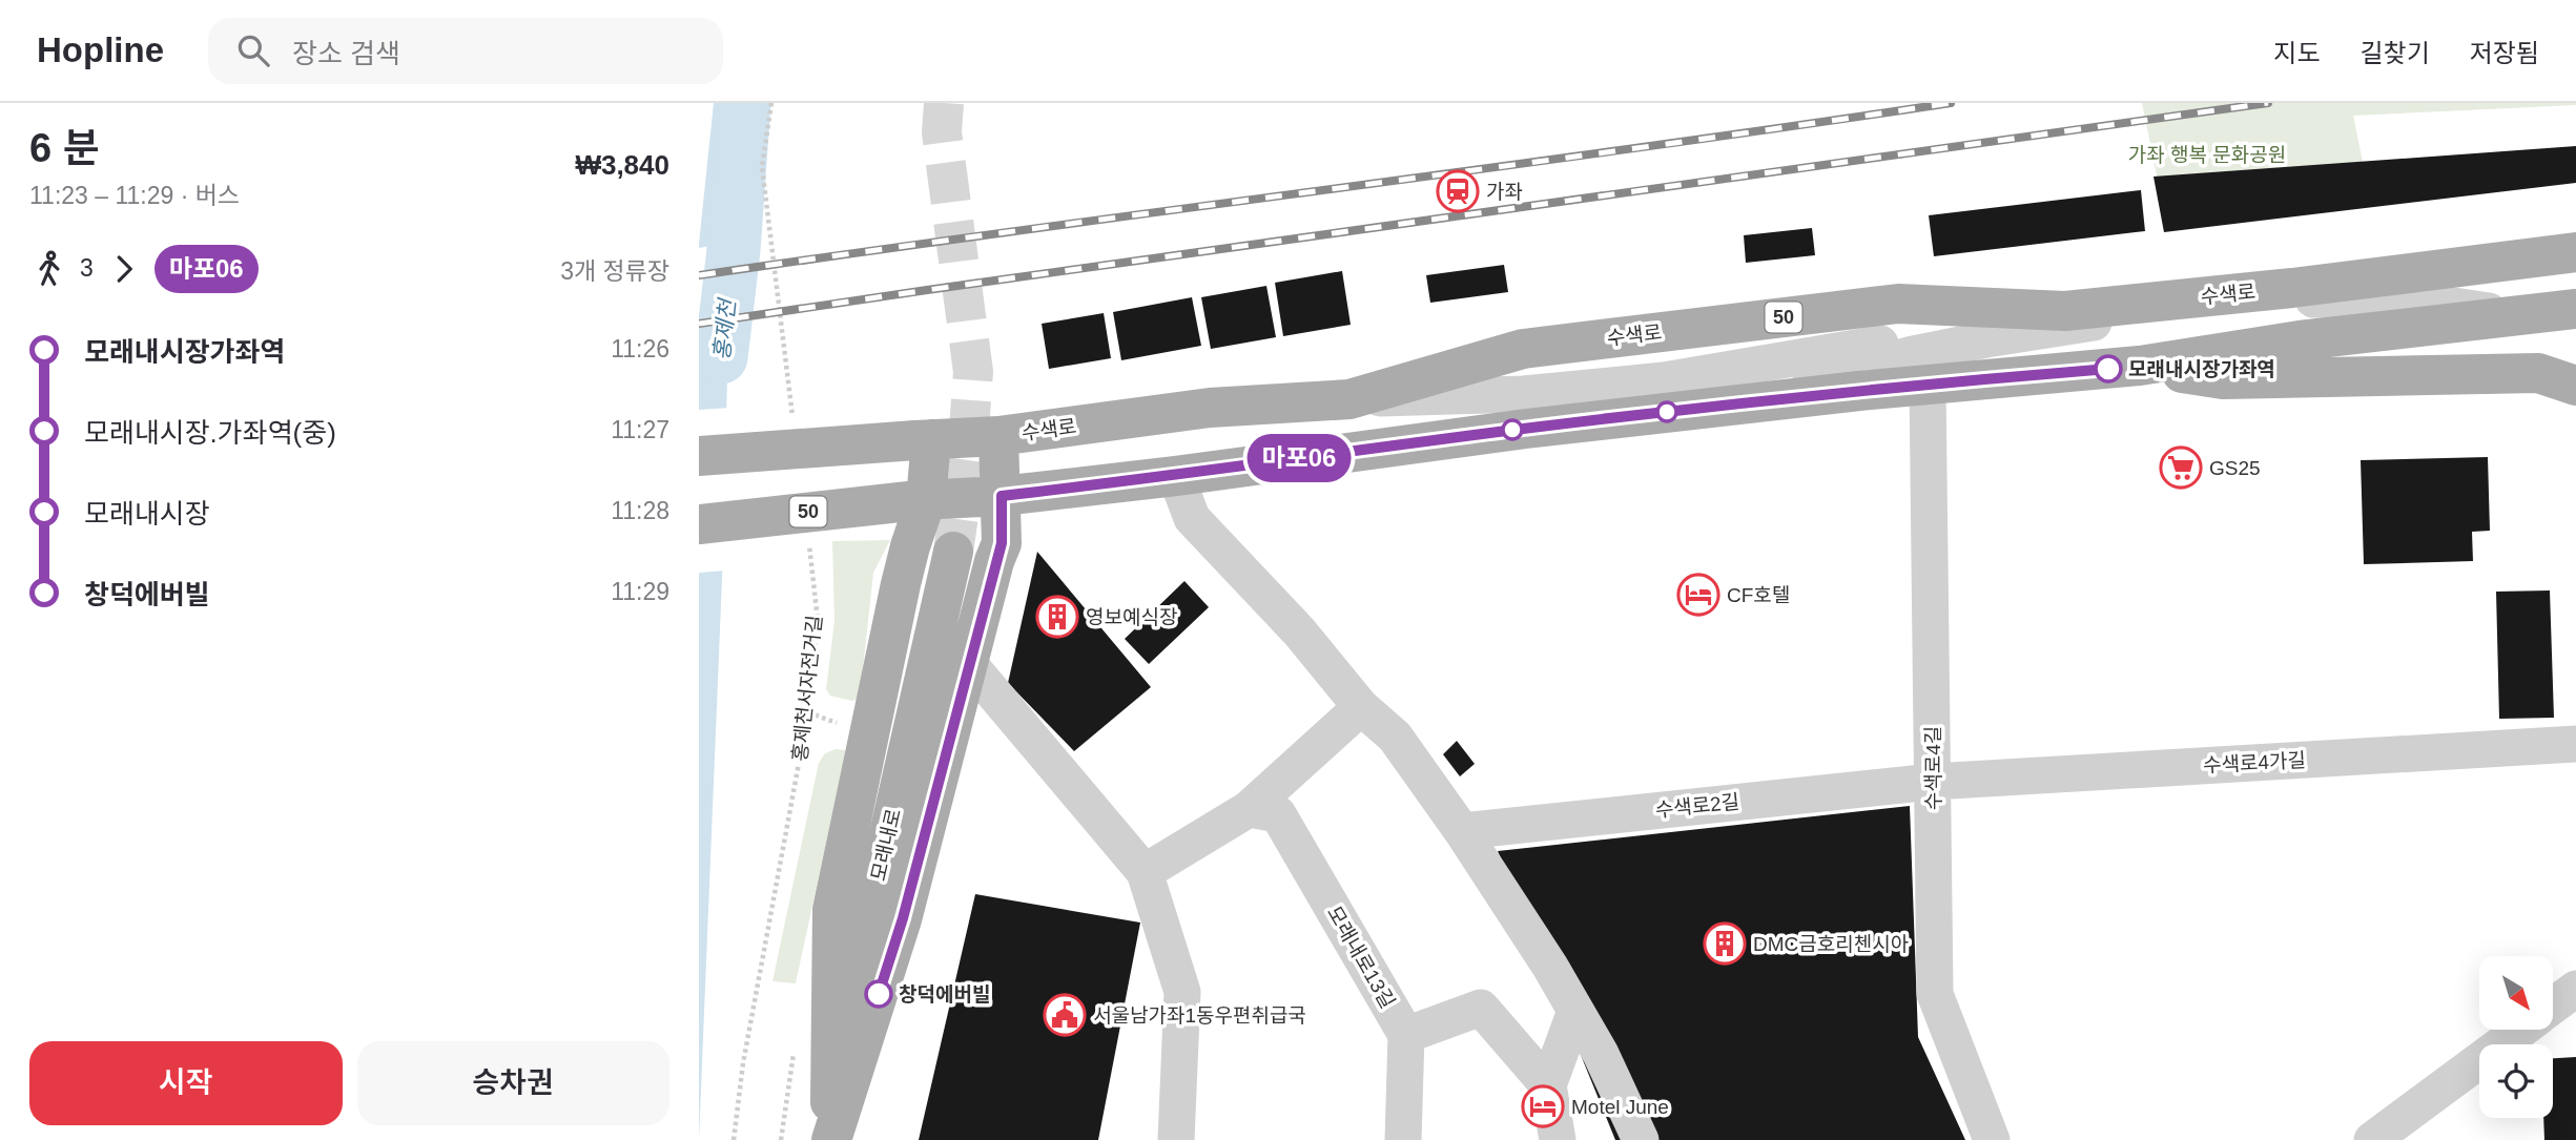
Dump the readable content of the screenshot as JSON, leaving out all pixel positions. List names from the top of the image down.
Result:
{
  "streets": {
    "main road": ["수색로", "50", "모래내로"],
    "street": [
      "수색로4가길",
      "수색로4길",
      "수색로2길",
      "모래내로13길"
    ],
    "path": ["홍제천서자전거길"]
  },
  "crossings": [
    ["50", "수색로4길"],
    ["수색로4가길", "수색로4길"],
    ["수색로4가길", "수색로2길"],
    ["수색로4길", "수색로2길"]
  ],
  "water": ["홍제천"],
  "parks": ["가좌 행복 문화공원"],
  "places": {
    "station": ["가좌"],
    "other": ["모래내시장가좌역", "창덕에버빌"],
    "supermarket": ["GS25"],
    "hotel": ["CF호텔", "Motel June"],
    "building": ["영보예식장", "DMC금호리첸시아"],
    "public building": ["서울남가좌1동우편취급국"]
  },
  "lines": ["bus line 마포06"],
  "north": "bottom right",
  "page": {
    "header": "Hopline",
    "search": "장소 검색",
    "nav": ["지도", "길찾기", "저장됨"],
    "heading": ["6 분", "11:23 – 11:29 · 버스", "₩3,840"],
    "on_map": "마포06",
    "legs": ["3", "마포06", "3개 정류장"],
    "list": [
      {
        "name": "모래내시장가좌역",
        "value": "11:26"
      },
      {
        "name": "모래내시장.가좌역(중)",
        "value": "11:27"
      },
      {
        "name": "모래내시장",
        "value": "11:28"
      },
      {
        "name": "창덕에버빌",
        "value": "11:29"
      }
    ],
    "buttons": ["시작", "승차권"]
  }
}
